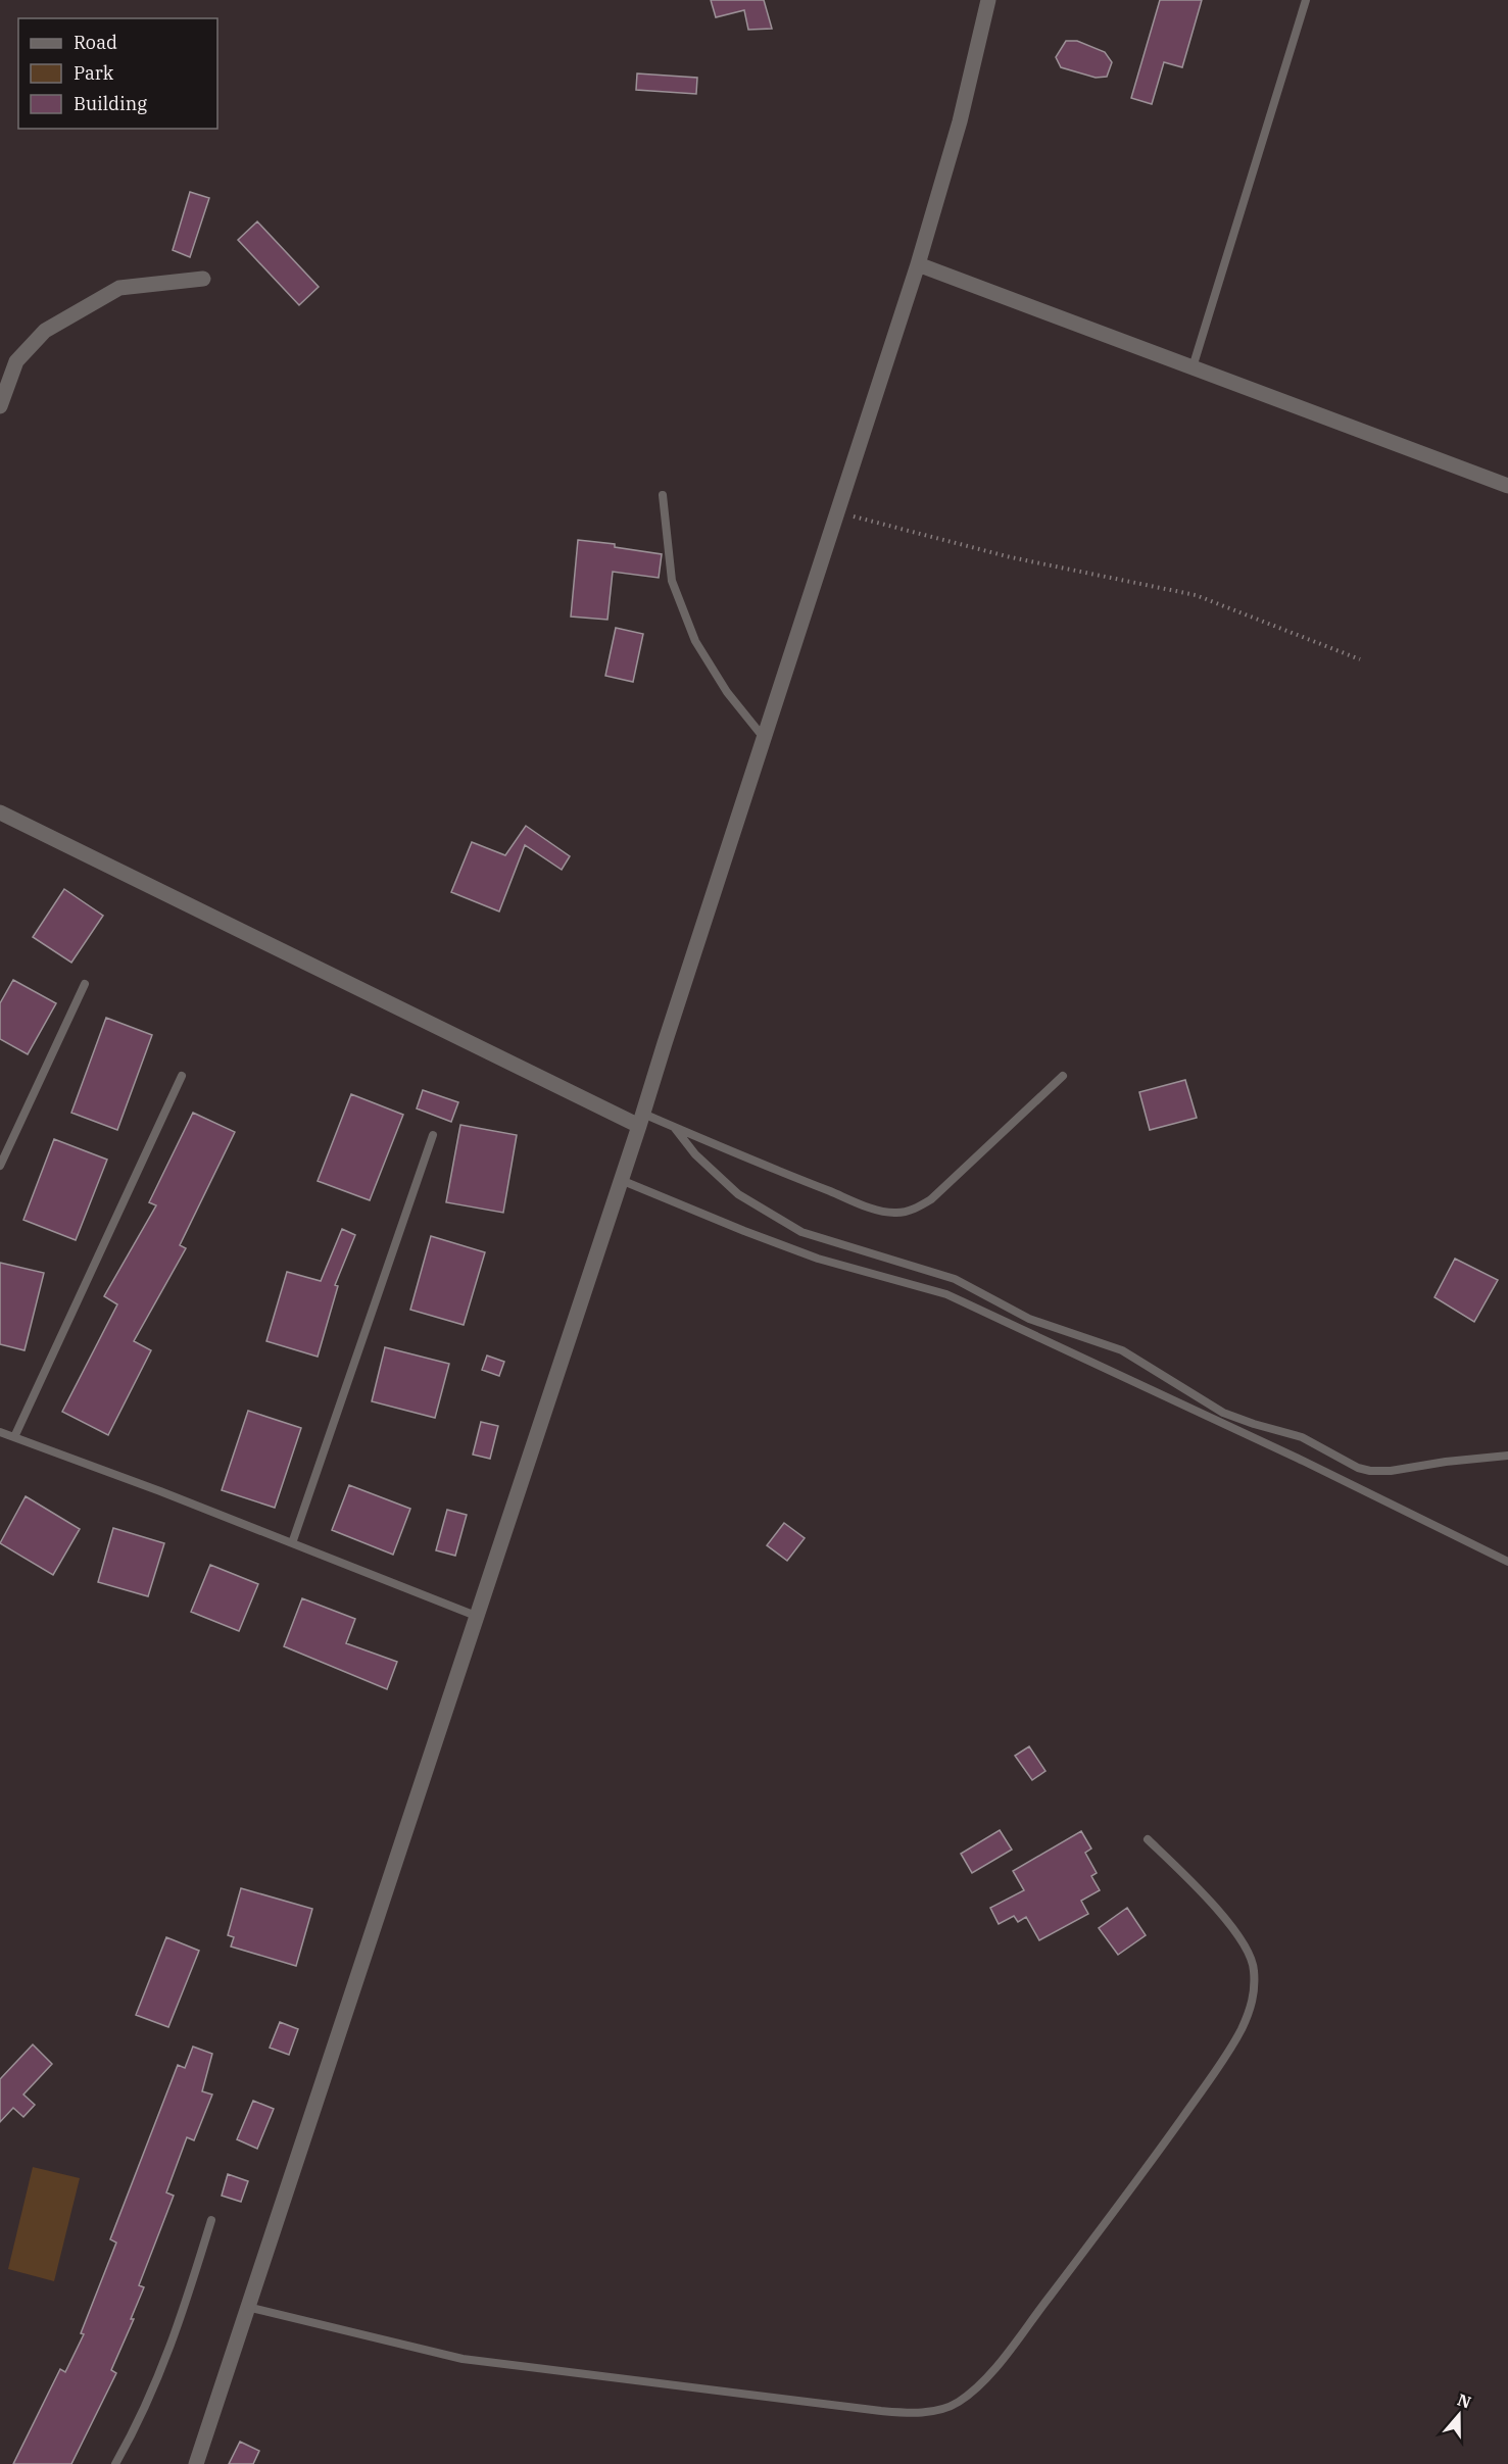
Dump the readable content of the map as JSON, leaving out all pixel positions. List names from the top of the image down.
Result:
{
  "legend": ["Road", "Park", "Building"],
  "north": "top"
}
